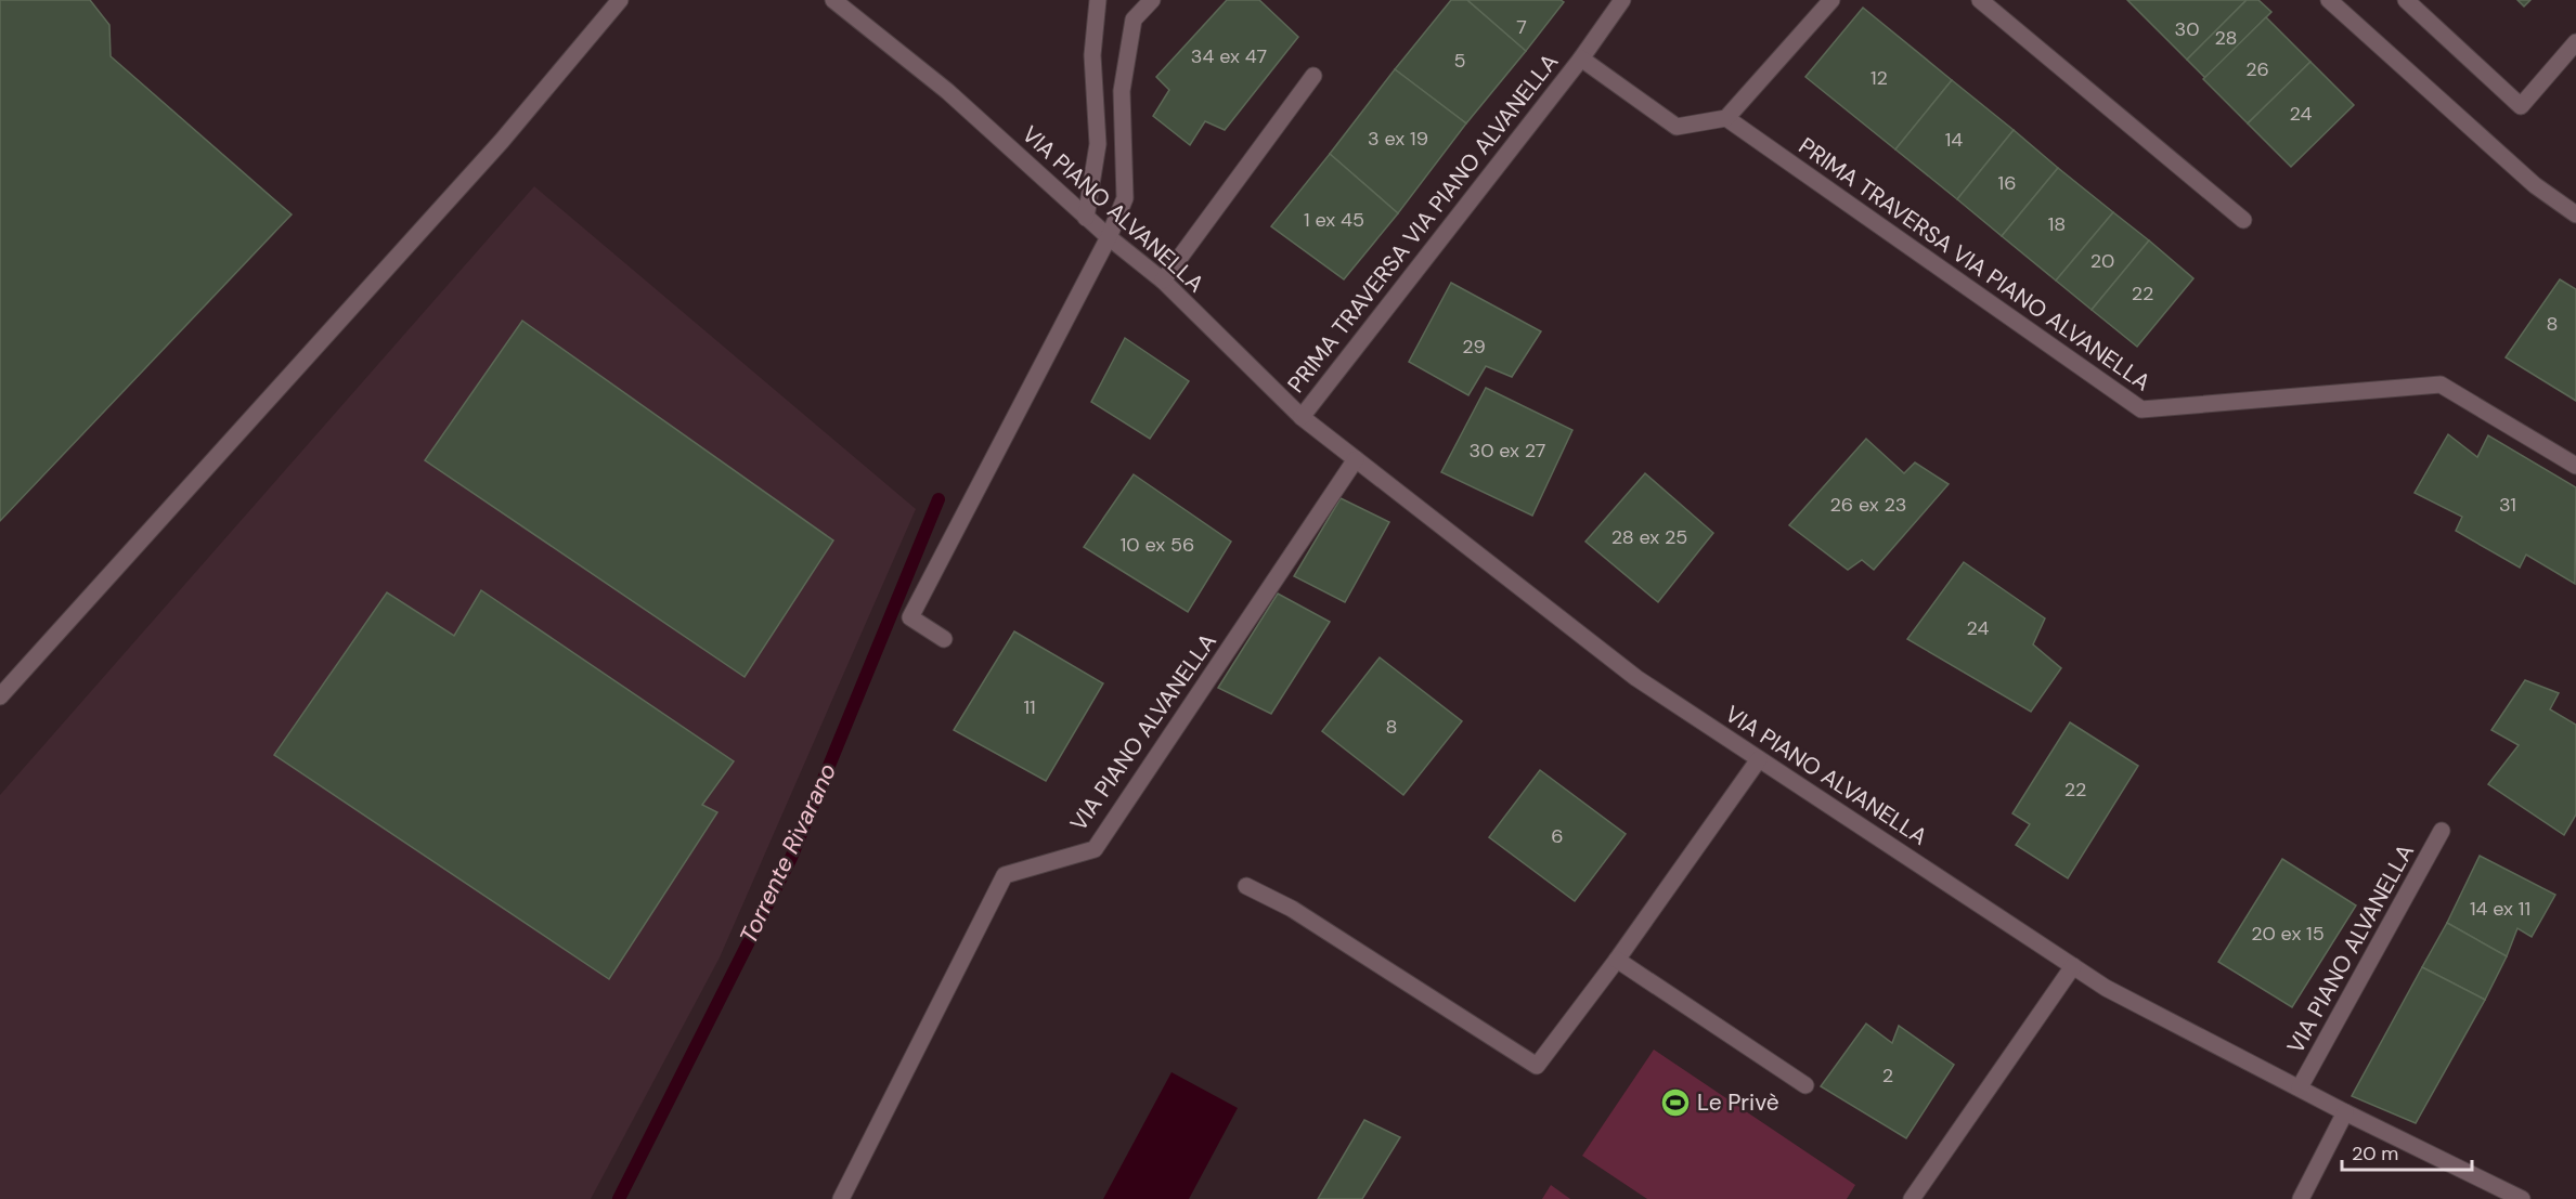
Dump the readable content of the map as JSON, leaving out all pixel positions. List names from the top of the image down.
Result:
{
  "streets": {
    "street": ["VIA PIANO ALVANELLA", "PRIMA TRAVERSA VIA PIANO ALVANELLA"]
  },
  "crossings": [
    ["VIA PIANO ALVANELLA", "PRIMA TRAVERSA VIA PIANO ALVANELLA"]
  ],
  "water": ["Torrente Rivarano"],
  "places": {
    "sports": ["Le Privè"]
  },
  "house_numbers": [
    "7",
    "30",
    "28",
    "34 ex 47",
    "5",
    "26",
    "12",
    "24",
    "3 ex 19",
    "14",
    "16",
    "1 ex 45",
    "18",
    "20",
    "22",
    "8",
    "29",
    "30 ex 27",
    "26 ex 23",
    "31",
    "28 ex 25",
    "10 ex 56",
    "24",
    "11",
    "8",
    "22",
    "6",
    "14 ex 11",
    "20 ex 15",
    "2"
  ],
  "scale_bar": "20 m"
}
